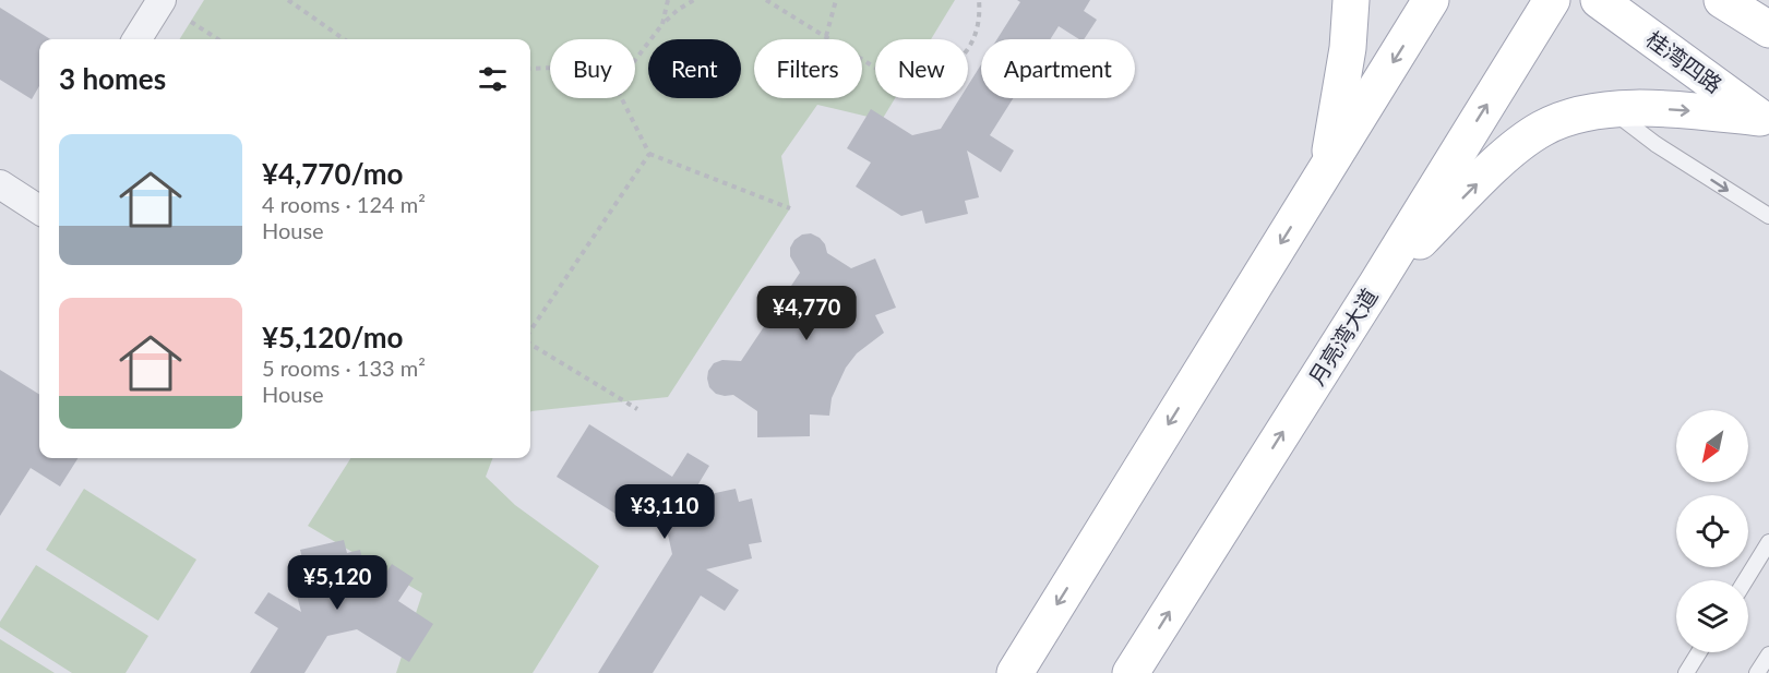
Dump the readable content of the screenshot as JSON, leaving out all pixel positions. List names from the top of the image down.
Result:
{
  "streets": {
    "main road": ["桂湾四路", "月亮湾大道"]
  },
  "north": "bottom left",
  "page": {
    "chip": [
      "Buy",
      "Rent",
      "Filters",
      "New",
      "Apartment"
    ],
    "heading": "3 homes",
    "list": [
      {
        "name": "¥4,770/mo",
        "note": "4 rooms · 124 m² · House"
      },
      {
        "name": "¥5,120/mo",
        "note": "5 rooms · 133 m² · House"
      }
    ],
    "price": ["¥4,770", "¥3,110", "¥5,120"]
  }
}
